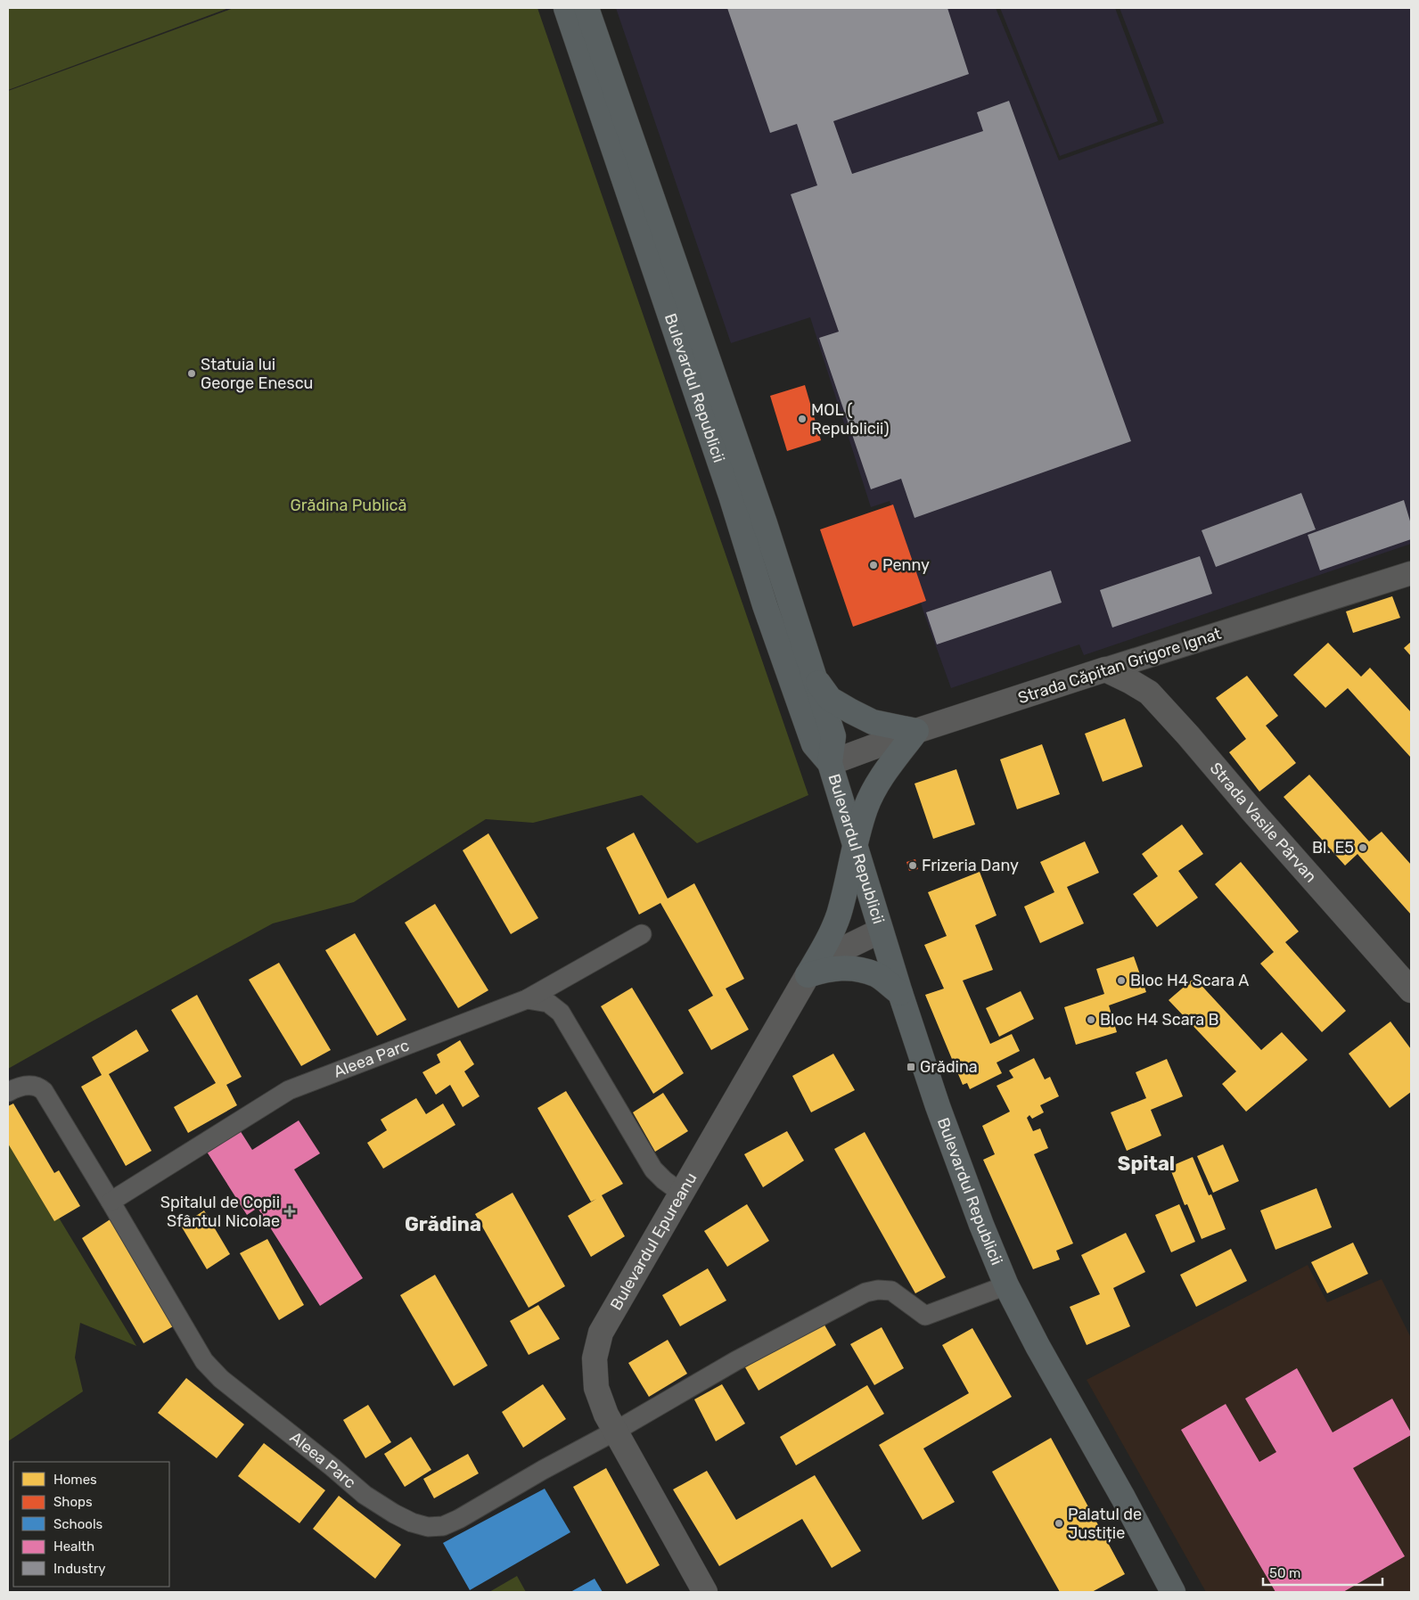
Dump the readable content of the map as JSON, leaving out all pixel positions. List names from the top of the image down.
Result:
{
  "streets": {
    "main road": [
      "Bulevardul Republicii",
      "Strada Căpitan Grigore Ignat",
      "Strada Vasile Pârvan",
      "Bulevardul Epureanu"
    ],
    "street": ["Aleea Parc"]
  },
  "crossings": [
    ["Bulevardul Republicii", "Strada Căpitan Grigore Ignat"],
    ["Bulevardul Republicii", "Aleea Parc"],
    ["Bulevardul Republicii", "Bulevardul Epureanu"],
    ["Strada Căpitan Grigore Ignat", "Strada Vasile Pârvan"],
    ["Aleea Parc", "Bulevardul Epureanu"]
  ],
  "districts": ["Spital", "Grădina"],
  "parks": ["Grădina Publică"],
  "places": {
    "other": [
      "Statuia lui George Enescu",
      "MOL ( Republicii)",
      "Penny",
      "Bl. E5",
      "Frizeria Dany",
      "Bloc H4 Scara A",
      "Bloc H4 Scara B",
      "Palatul de Justiție"
    ],
    "transit": ["Grădina"],
    "health": ["Spitalul de Copii Sfântul Nicolae"]
  },
  "legend": [
    "Homes",
    "Shops",
    "Schools",
    "Health",
    "Industry"
  ],
  "scale_bar": "50 m"
}
